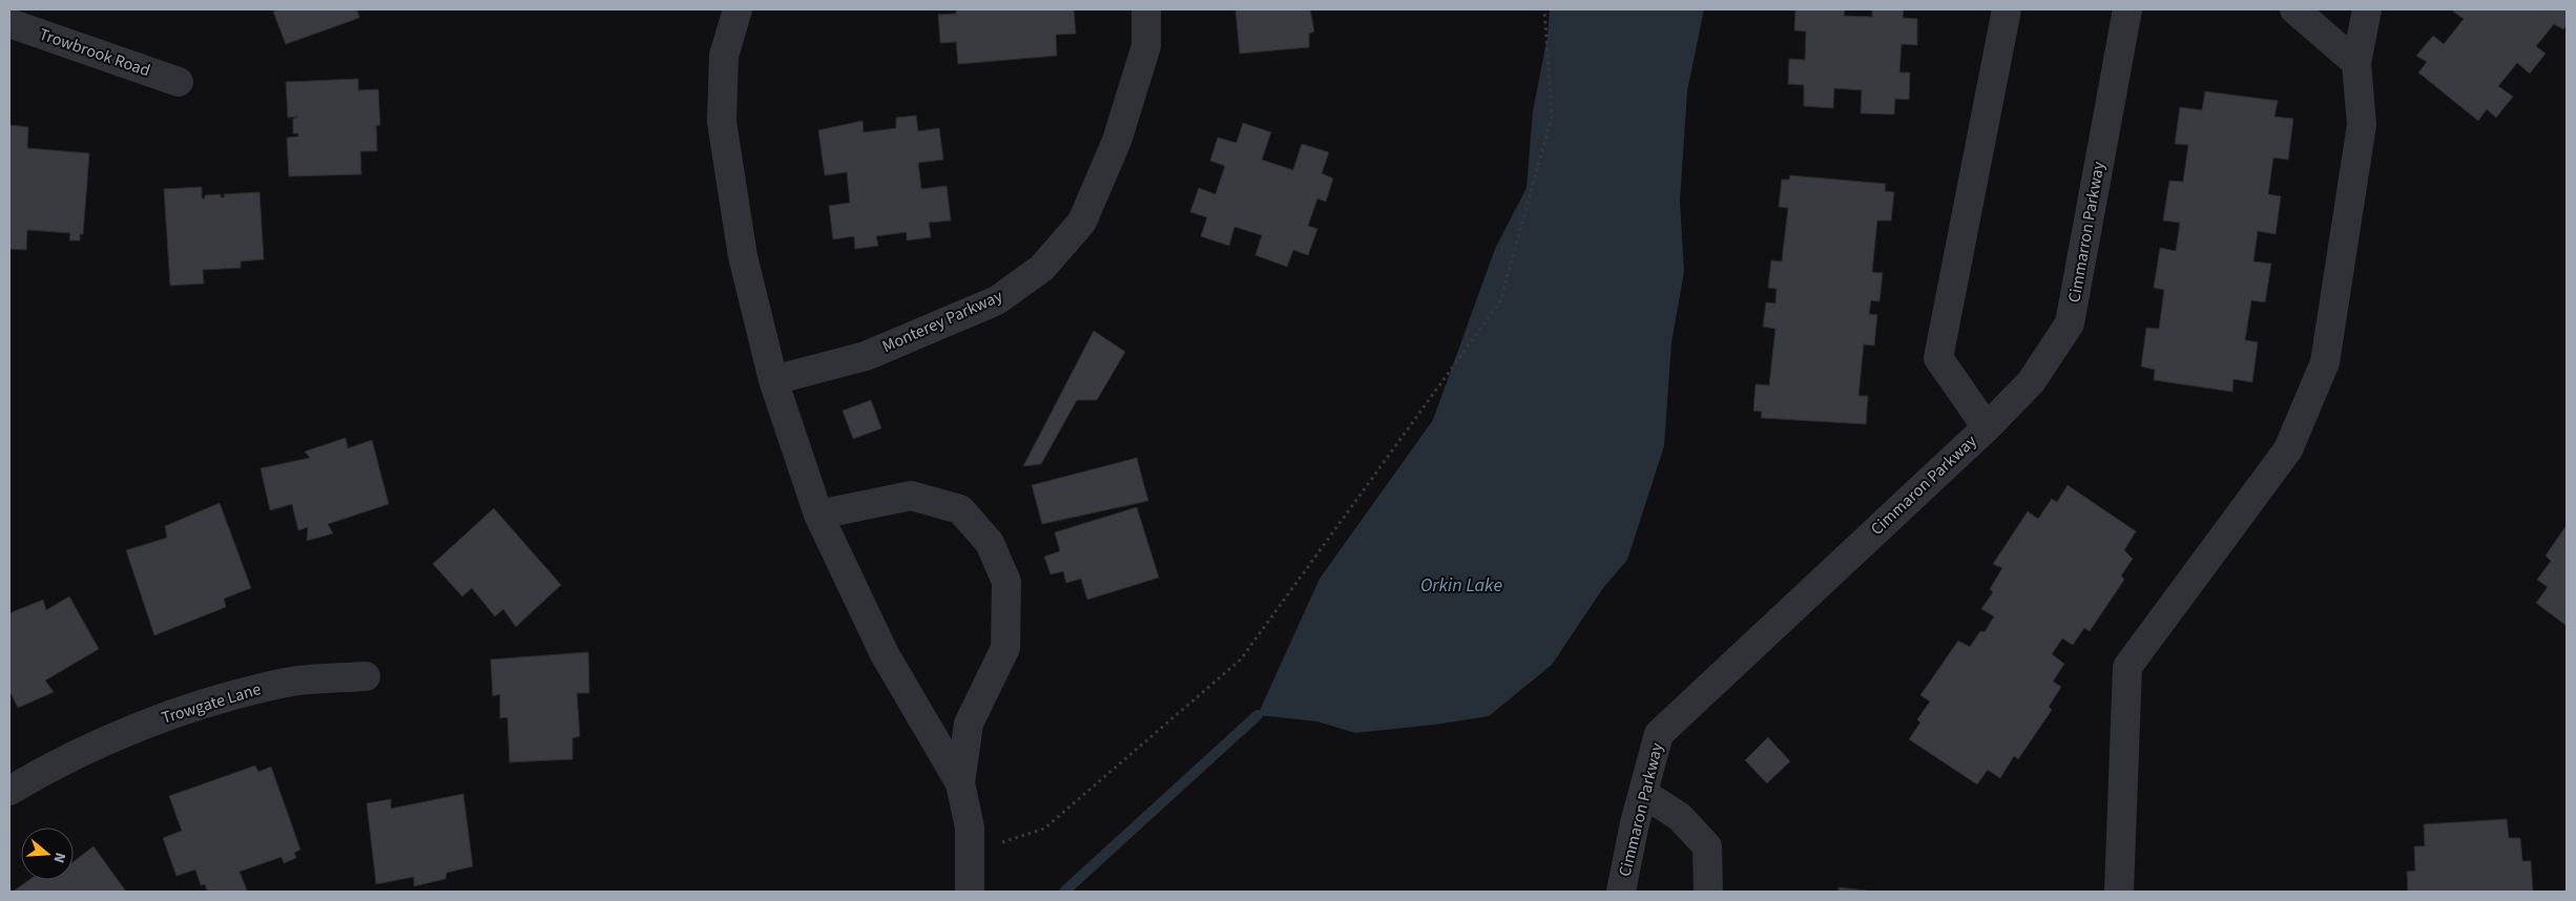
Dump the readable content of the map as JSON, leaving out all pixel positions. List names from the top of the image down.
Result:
{
  "streets": {
    "street": [
      "Trowbrook Road",
      "Cimmarron Parkway",
      "Monterey Parkway",
      "Cimmaron Parkway",
      "Trowgate Lane"
    ]
  },
  "crossings": [
    ["Cimmarron Parkway", "Cimmaron Parkway"]
  ],
  "water": ["Orkin Lake"],
  "north": "right"
}
